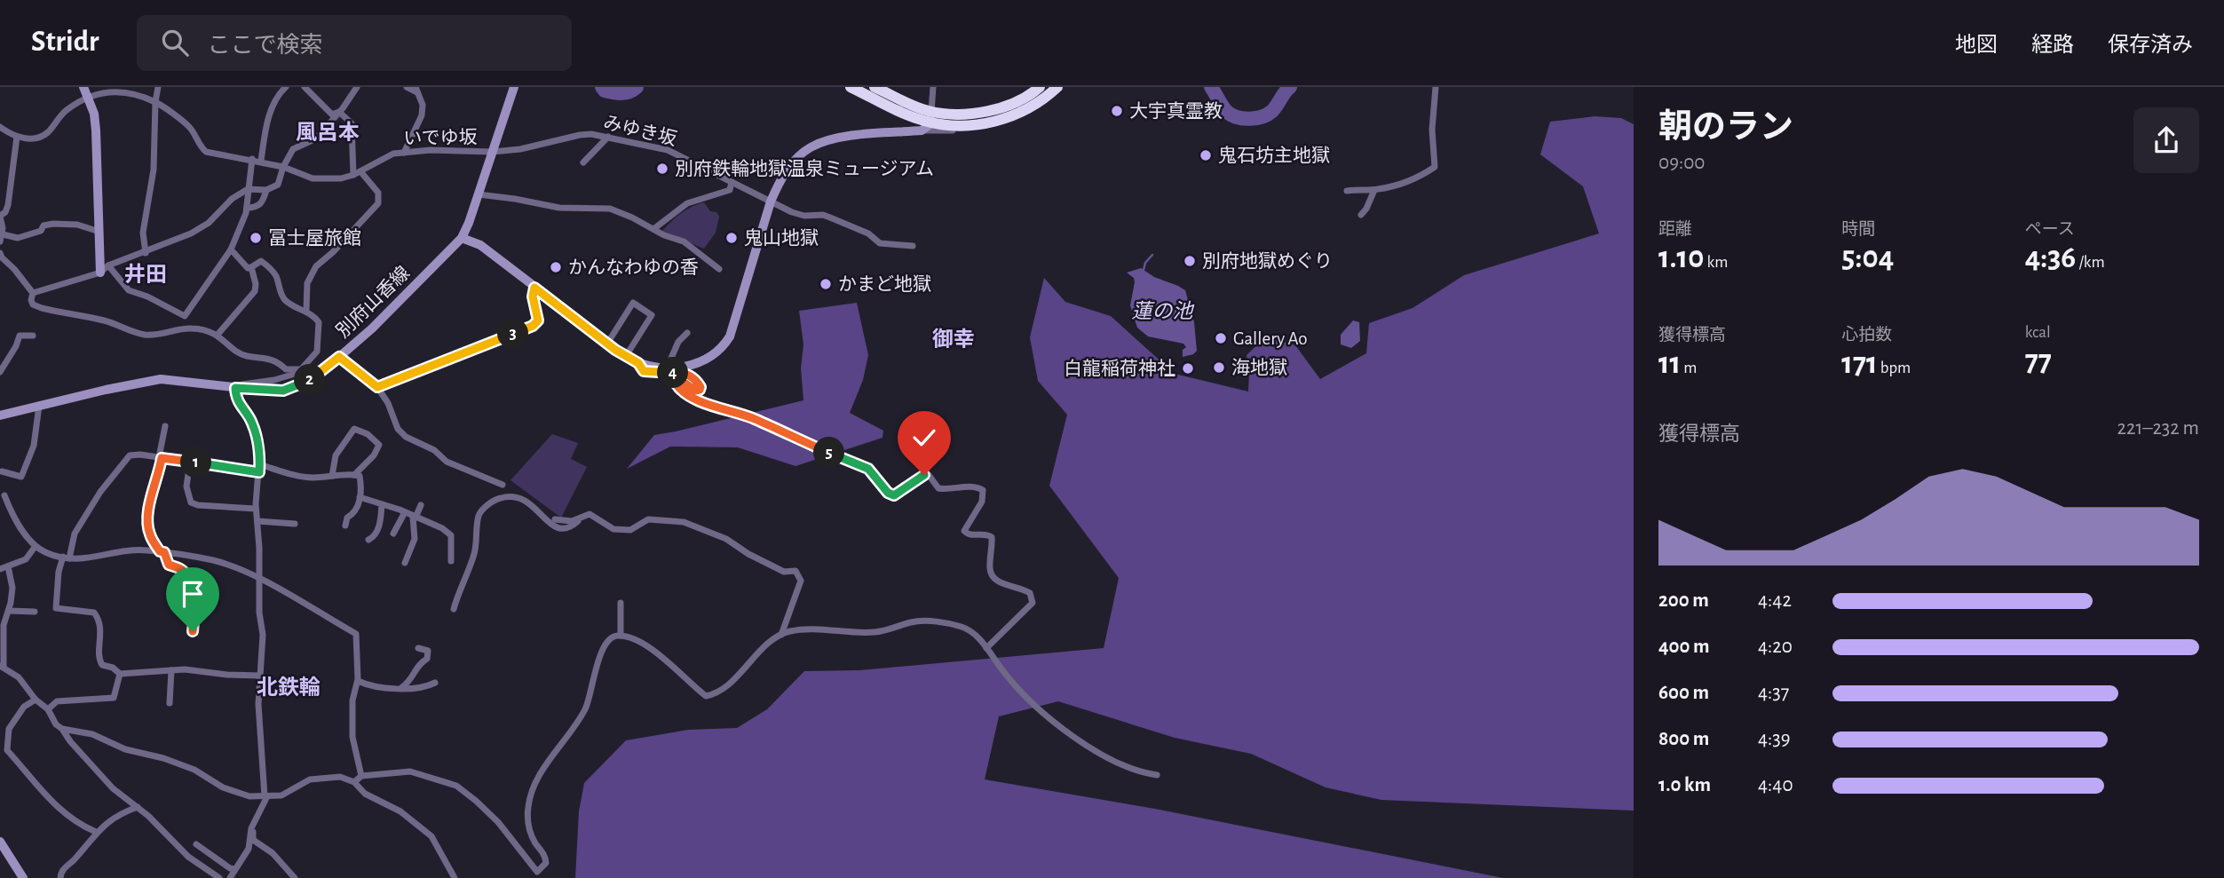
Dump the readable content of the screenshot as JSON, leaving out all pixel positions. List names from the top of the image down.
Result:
{
  "streets": {
    "street": ["みゆき坂", "いでゆ坂", "別府山香線"]
  },
  "crossings": [
    ["みゆき坂", "いでゆ坂"],
    ["みゆき坂", "別府山香線"],
    ["いでゆ坂", "別府山香線"]
  ],
  "districts": [
    "風呂本",
    "井田",
    "御幸",
    "北鉄輪"
  ],
  "water": ["蓮の池"],
  "places": [
    "大宇真霊教",
    "鬼石坊主地獄",
    "別府鉄輪地獄温泉ミュージアム",
    "冨士屋旅館",
    "鬼山地獄",
    "別府地獄めぐり",
    "かんなわゆの香",
    "かまど地獄",
    "Gallery Ao",
    "海地獄",
    "白龍稲荷神社"
  ],
  "page": {
    "header": "Stridr",
    "search": "ここで検索",
    "nav": ["地図", "経路", "保存済み"],
    "heading": ["朝のラン", "09:00"],
    "stats": [
      ["距離", "1.10 km"],
      ["時間", "5:04"],
      ["ペース", "4:36 /km"],
      ["獲得標高", "11 m"],
      ["心拍数", "171 bpm"],
      ["kcal", "77"]
    ],
    "pins": [
      "3",
      "4",
      "2",
      "5",
      "1"
    ],
    "chart": ["獲得標高", "221–232 m"],
    "list": [
      {
        "name": "200 m",
        "note": "4:42"
      },
      {
        "name": "400 m",
        "note": "4:20"
      },
      {
        "name": "600 m",
        "note": "4:37"
      },
      {
        "name": "800 m",
        "note": "4:39"
      },
      {
        "name": "1.0 km",
        "note": "4:40"
      }
    ]
  }
}
